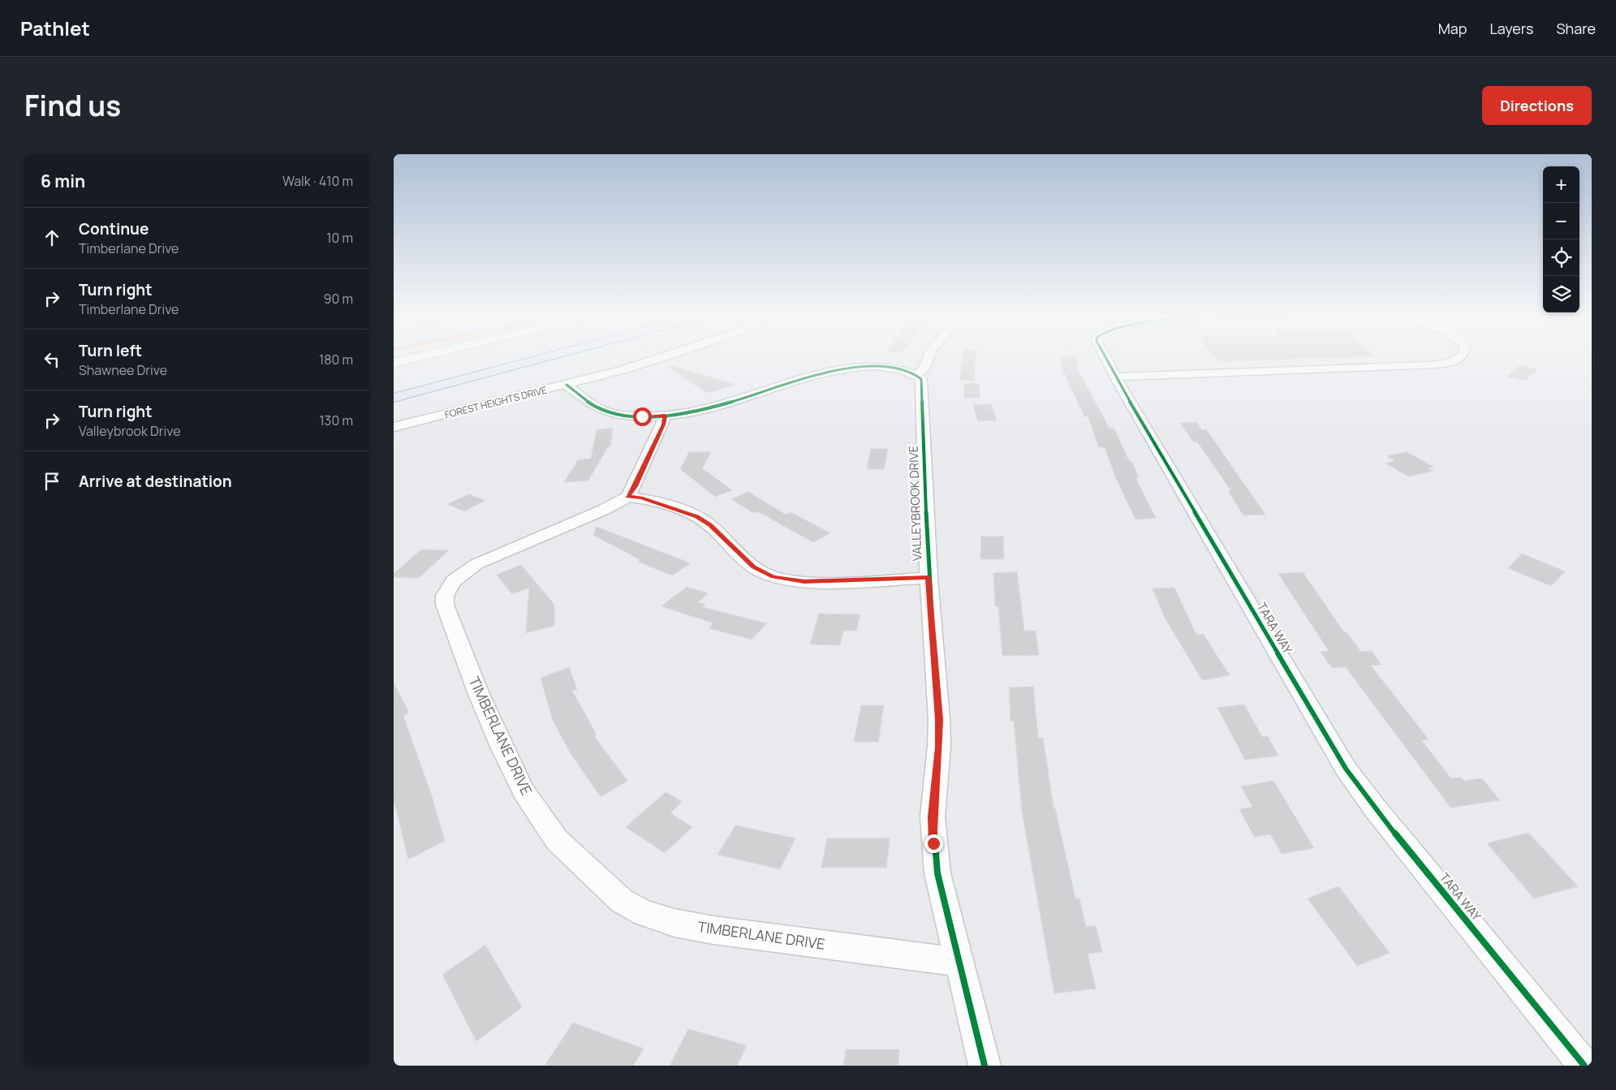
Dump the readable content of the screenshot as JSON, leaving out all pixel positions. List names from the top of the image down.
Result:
{
  "streets": {
    "street": [
      "FOREST HEIGHTS DRIVE",
      "VALLEYBROOK DRIVE",
      "TARA WAY",
      "TIMBERLANE DRIVE"
    ]
  },
  "crossings": [
    ["VALLEYBROOK DRIVE", "TIMBERLANE DRIVE"]
  ],
  "page": {
    "header": "Pathlet",
    "nav": ["Map", "Layers", "Share"],
    "title": "Find us",
    "buttons": "Directions",
    "heading": ["6 min", "Walk · 410 m"],
    "map_buttons": ["+", "−"],
    "list": [
      ["Continue", "Timberlane Drive", "10 m"],
      ["Turn right", "Timberlane Drive", "90 m"],
      ["Turn left", "Shawnee Drive", "180 m"],
      ["Turn right", "Valleybrook Drive", "130 m"],
      "Arrive at destination"
    ]
  }
}
